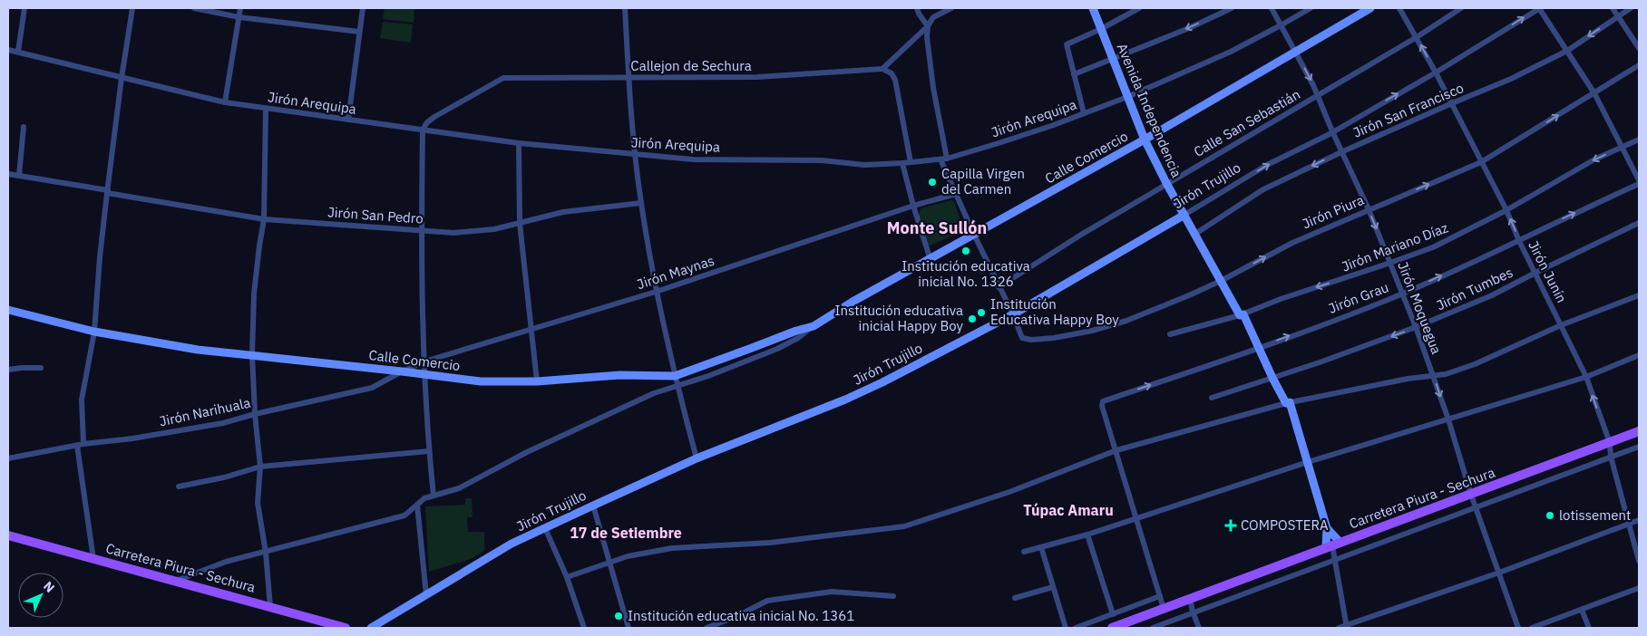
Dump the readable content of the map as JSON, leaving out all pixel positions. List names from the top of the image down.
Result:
{
  "streets": {
    "main road": ["Carretera Piura - Sechura"],
    "street": [
      "Callejon de Sechura",
      "Jirón Arequipa",
      "Avenida Independencia",
      "Jirón San Francisco",
      "Calle San Sebastián",
      "Calle Comercio",
      "Jirón Trujillo",
      "Jirón Piura",
      "Jirón San Pedro",
      "Jirón Mariano Díaz",
      "Jirón Junín",
      "Jirón Maynas",
      "Jirón Tumbes",
      "Jirón Grau",
      "Jirón Moquegua",
      "Jirón Narihuala"
    ]
  },
  "crossings": [
    ["Callejon de Sechura", "Jirón Arequipa"],
    ["Jirón Arequipa", "Avenida Independencia"],
    ["Jirón Arequipa", "Jirón Moquegua"],
    ["Avenida Independencia", "Jirón San Francisco"],
    ["Avenida Independencia", "Calle San Sebastián"],
    ["Avenida Independencia", "Calle Comercio"],
    ["Avenida Independencia", "Jirón Trujillo"],
    ["Avenida Independencia", "Jirón Piura"],
    ["Avenida Independencia", "Jirón Mariano Díaz"],
    ["Avenida Independencia", "Jirón Tumbes"],
    ["Avenida Independencia", "Jirón Grau"],
    ["Avenida Independencia", "Carretera Piura - Sechura"],
    ["Jirón San Francisco", "Jirón Junín"],
    ["Jirón San Francisco", "Jirón Moquegua"],
    ["Calle San Sebastián", "Jirón Junín"],
    ["Calle San Sebastián", "Jirón Moquegua"],
    ["Calle Comercio", "Jirón Maynas"],
    ["Calle Comercio", "Jirón Moquegua"],
    ["Calle Comercio", "Jirón Narihuala"],
    ["Calle Comercio", "Carretera Piura - Sechura"],
    ["Jirón Trujillo", "Jirón Piura"],
    ["Jirón Trujillo", "Jirón Junín"],
    ["Jirón Trujillo", "Jirón Moquegua"],
    ["Jirón Piura", "Jirón Junín"],
    ["Jirón Piura", "Jirón Moquegua"],
    ["Jirón Mariano Díaz", "Jirón Junín"],
    ["Jirón Mariano Díaz", "Jirón Moquegua"],
    ["Jirón Junín", "Jirón Tumbes"],
    ["Jirón Junín", "Jirón Grau"],
    ["Jirón Junín", "Carretera Piura - Sechura"],
    ["Jirón Maynas", "Jirón Narihuala"],
    ["Jirón Tumbes", "Jirón Moquegua"],
    ["Jirón Grau", "Jirón Moquegua"],
    ["Jirón Moquegua", "Carretera Piura - Sechura"]
  ],
  "one_way": [
    "Jirón San Francisco",
    "Jirón Piura",
    "Jirón Mariano Díaz",
    "Jirón Grau"
  ],
  "districts": ["Monte Sullón", "Túpac Amaru", "17 de Setiembre"],
  "places": {
    "other": [
      "Capilla Virgen del Carmen",
      "Institución educativa inicial No. 1326",
      "Institución Educativa Happy Boy",
      "Institución educativa inicial Happy Boy",
      "lotissement",
      "Institución educativa inicial No. 1361"
    ],
    "health": ["COMPOSTERA"]
  },
  "north": "top right"
}
